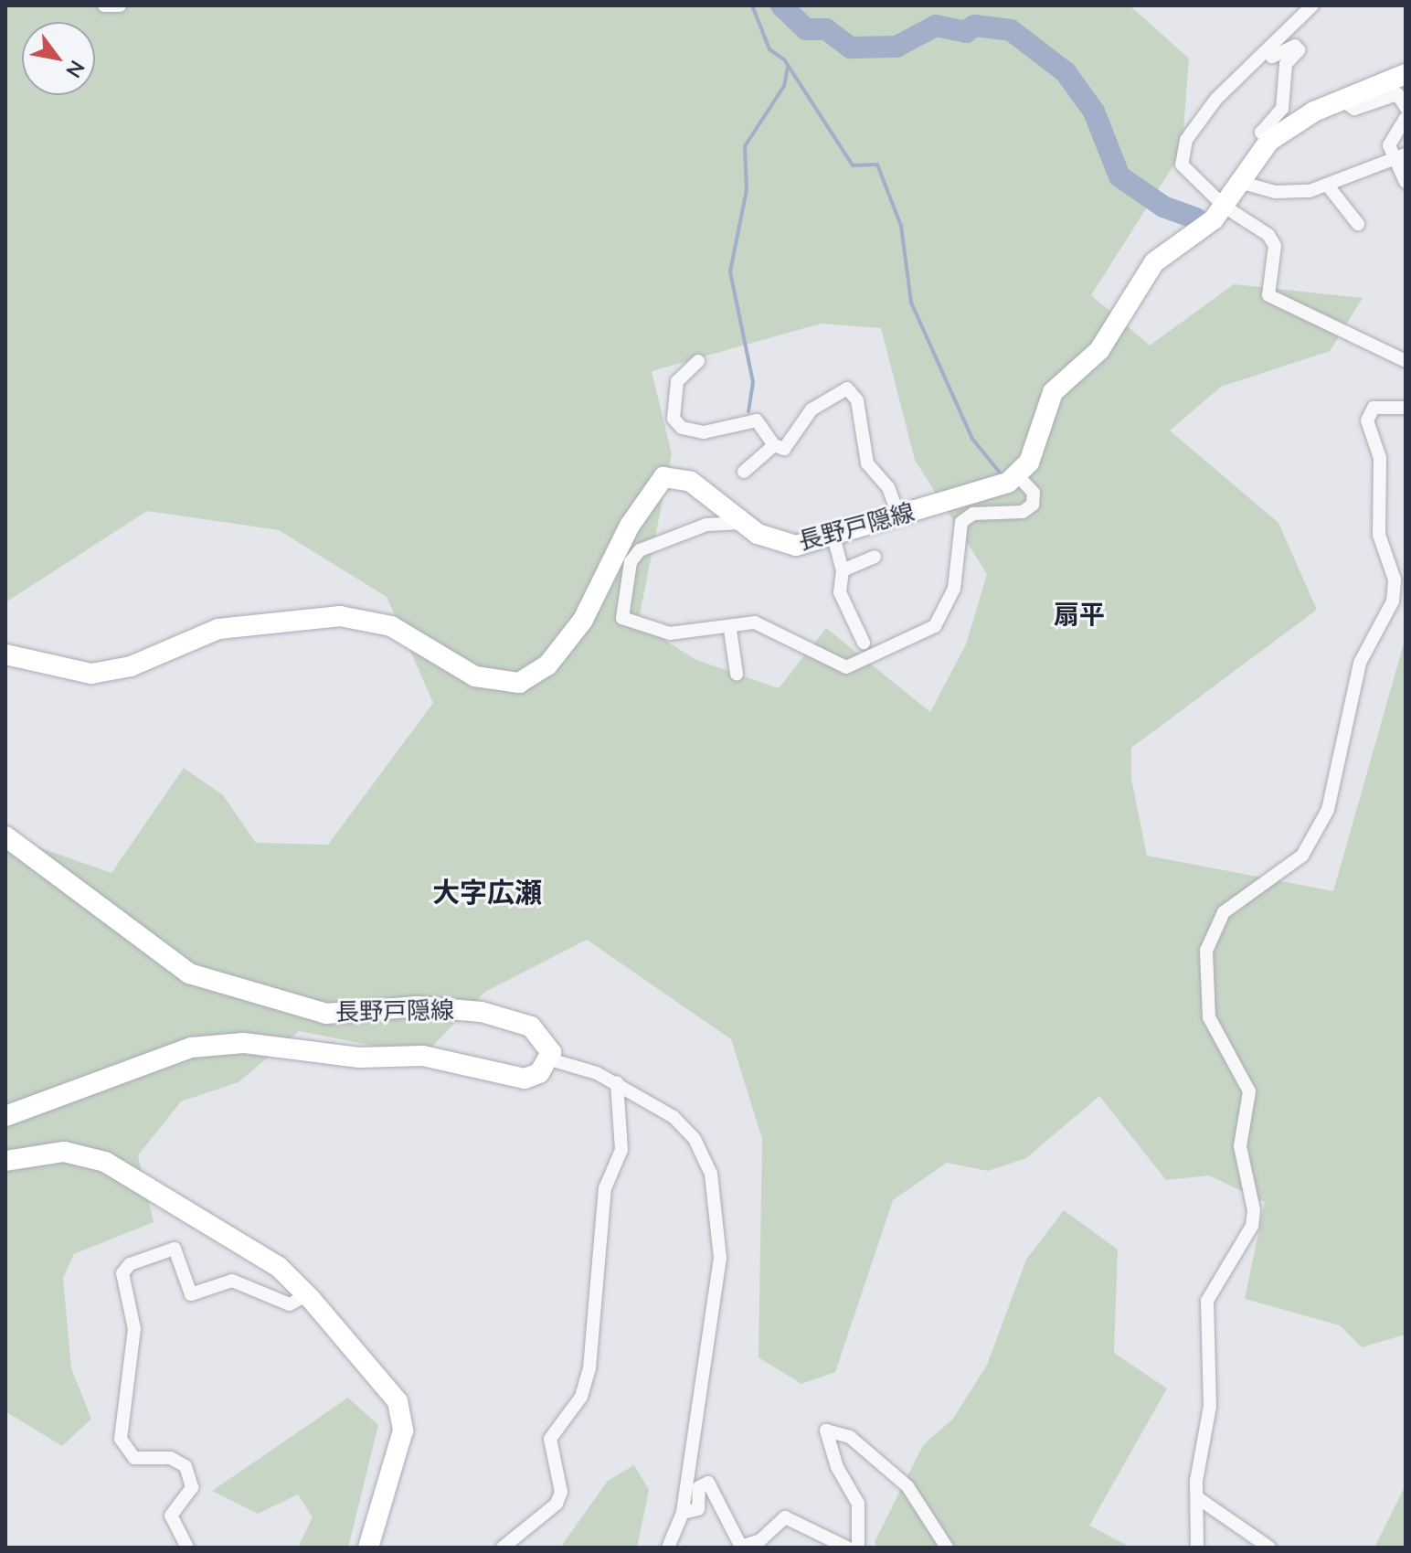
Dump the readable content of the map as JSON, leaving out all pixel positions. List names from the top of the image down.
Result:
{
  "streets": {
    "main road": ["長野戸隠線"]
  },
  "districts": ["扇平", "大字広瀬"],
  "north": "bottom right"
}
